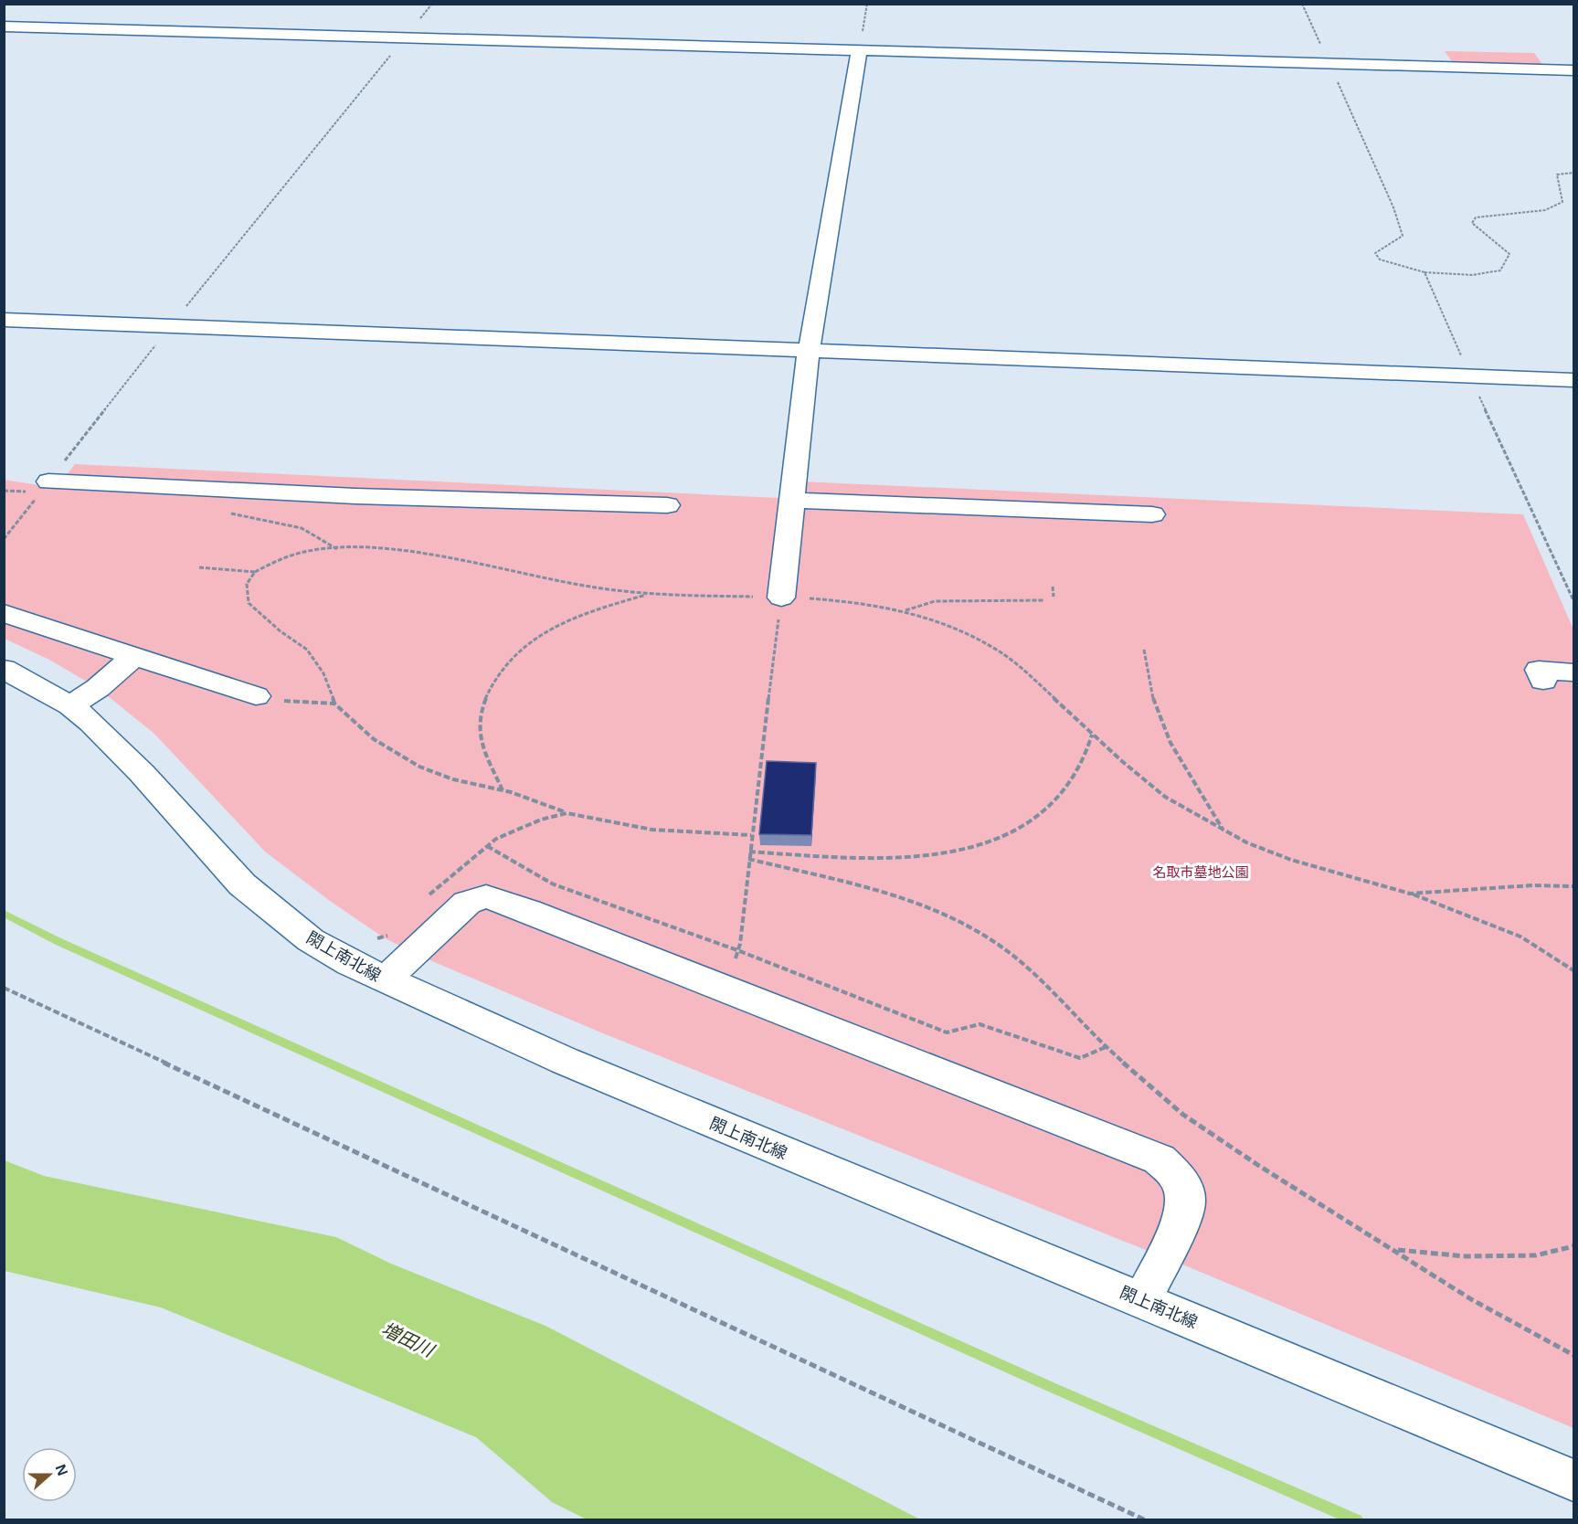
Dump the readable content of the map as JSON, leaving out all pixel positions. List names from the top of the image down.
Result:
{
  "streets": {
    "street": ["閖上南北線"]
  },
  "water": ["増田川"],
  "parks": ["名取市墓地公園"],
  "north": "right"
}
